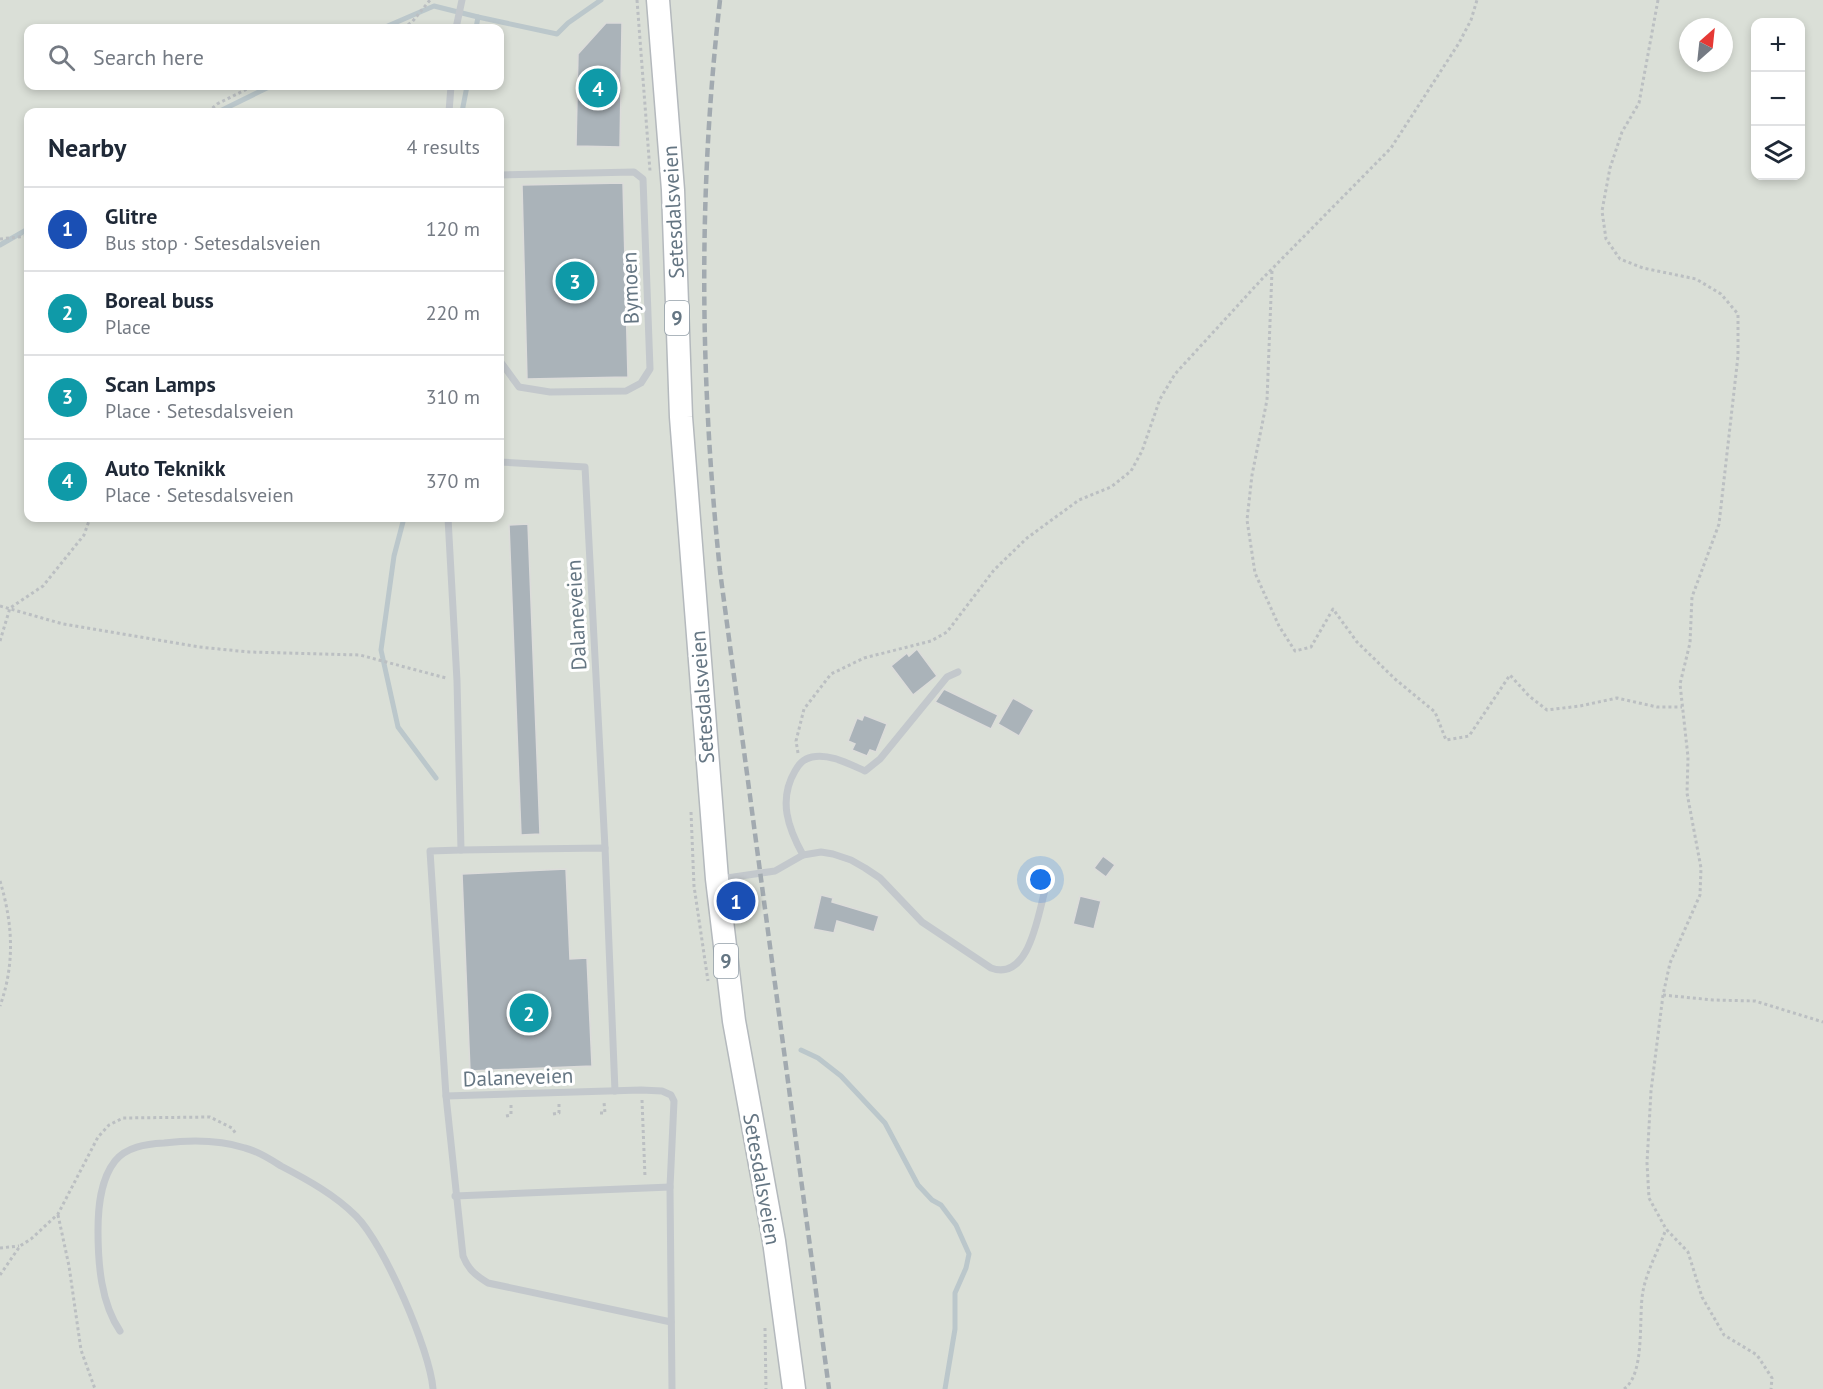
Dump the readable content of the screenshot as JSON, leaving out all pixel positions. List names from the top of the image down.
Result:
{
  "streets": {
    "highway": ["Setesdalsveien", "9"],
    "lane": ["Bymoen", "Dalaneveien"]
  },
  "north": "top right",
  "page": {
    "map_buttons": ["+", "−"],
    "search": "Search here",
    "pins": [
      "4",
      "3",
      "1",
      "2"
    ],
    "heading": ["Nearby", "4 results"],
    "list": [
      {
        "mark": "1",
        "name": "Glitre",
        "note": "Bus stop · Setesdalsveien",
        "value": "120 m"
      },
      {
        "mark": "2",
        "name": "Boreal buss",
        "note": "Place",
        "value": "220 m"
      },
      {
        "mark": "3",
        "name": "Scan Lamps",
        "note": "Place · Setesdalsveien",
        "value": "310 m"
      },
      {
        "mark": "4",
        "name": "Auto Teknikk",
        "note": "Place · Setesdalsveien",
        "value": "370 m"
      }
    ]
  }
}
